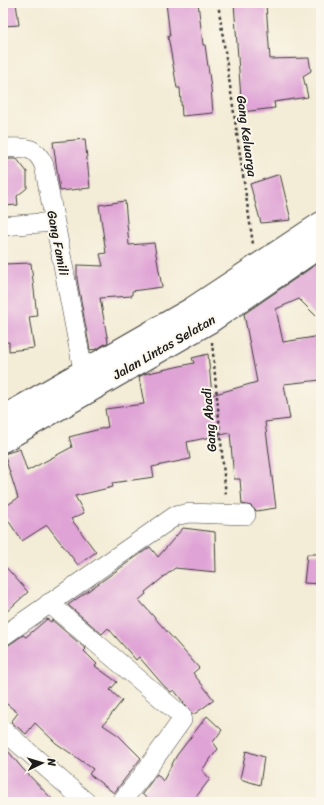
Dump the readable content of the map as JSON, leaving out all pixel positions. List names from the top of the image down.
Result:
{
  "streets": {
    "highway": ["Jalan Lintas Selatan"],
    "street": ["Gang Famili"],
    "path": ["Gang Keluarga", "Gang Abadi"]
  },
  "crossings": [
    ["Gang Keluarga", "Jalan Lintas Selatan"],
    ["Gang Famili", "Jalan Lintas Selatan"],
    ["Jalan Lintas Selatan", "Gang Abadi"]
  ],
  "north": "right"
}
